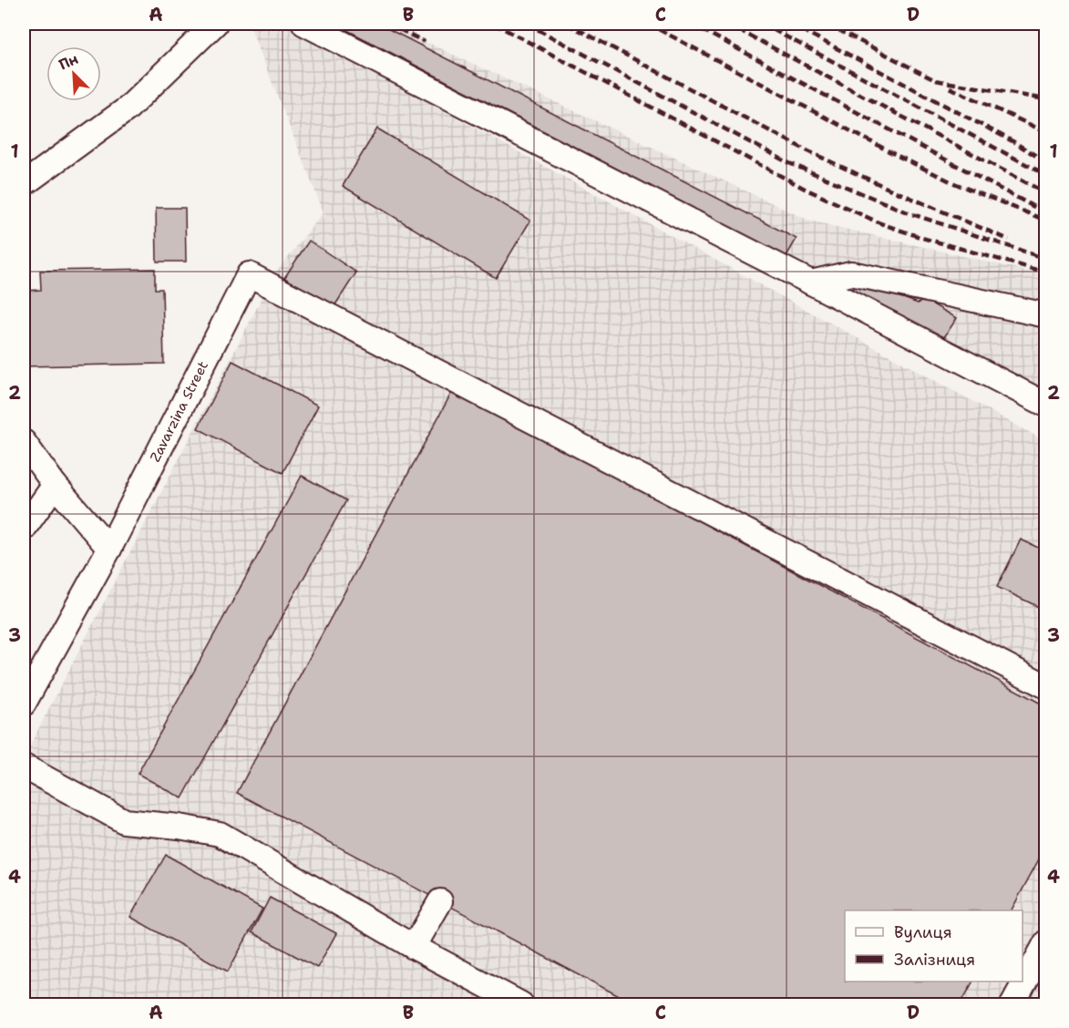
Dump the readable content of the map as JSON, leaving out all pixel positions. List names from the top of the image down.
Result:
{
  "streets": {
    "lane": ["Zavarzina Street"]
  },
  "legend": ["Вулиця", "Залізниця"],
  "north": "top left",
  "grid": {
    "columns": [
      "A",
      "B",
      "C",
      "D"
    ],
    "rows": [
      "1",
      "2",
      "3",
      "4"
    ]
  }
}
